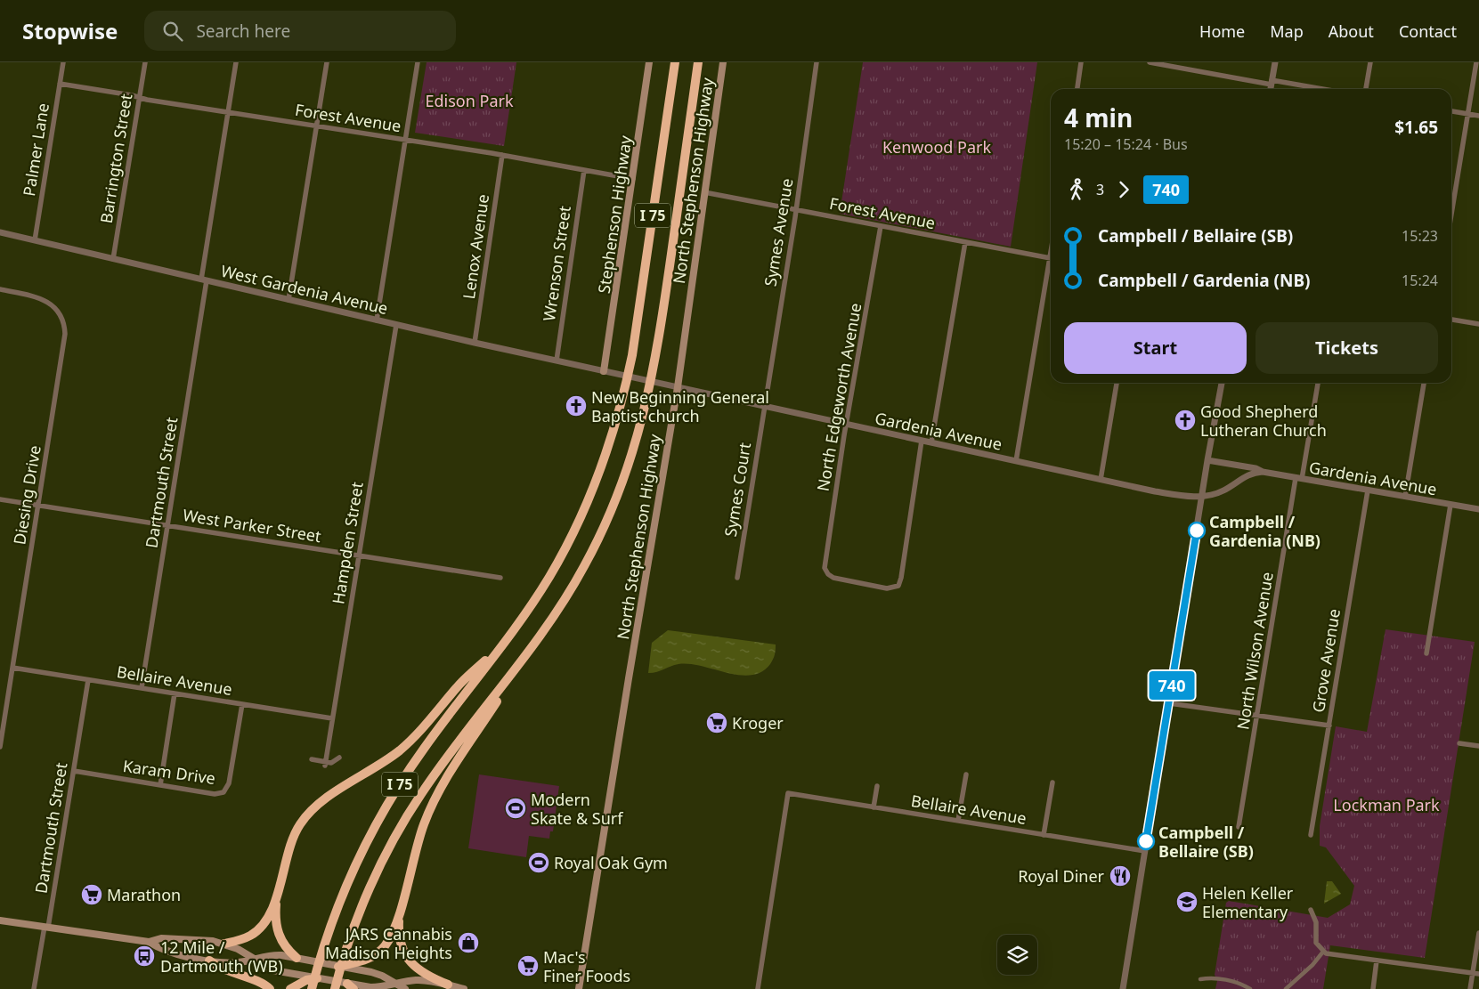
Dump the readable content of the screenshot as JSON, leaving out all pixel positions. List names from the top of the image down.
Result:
{
  "streets": {
    "highway": ["I 75"],
    "main road": ["North Stephenson Highway", "Stephenson Highway"],
    "street": [
      "Forest Avenue",
      "Palmer Lane",
      "Barrington Street",
      "Symes Avenue",
      "Lenox Avenue",
      "Wrenson Street",
      "West Gardenia Avenue",
      "North Edgeworth Avenue",
      "Gardenia Avenue",
      "Dartmouth Street",
      "Symes Court",
      "Diesing Drive",
      "West Parker Street",
      "Hampden Street",
      "North Wilson Avenue",
      "Grove Avenue",
      "Bellaire Avenue",
      "Karam Drive"
    ]
  },
  "crossings": [
    ["Forest Avenue", "Palmer Lane"],
    ["Forest Avenue", "Barrington Street"],
    ["Forest Avenue", "North Stephenson Highway"],
    ["Forest Avenue", "Stephenson Highway"],
    ["Forest Avenue", "Symes Avenue"],
    ["Forest Avenue", "Lenox Avenue"],
    ["Forest Avenue", "Wrenson Street"],
    ["Forest Avenue", "North Edgeworth Avenue"],
    ["Forest Avenue", "Dartmouth Street"],
    ["Palmer Lane", "West Gardenia Avenue"],
    ["Barrington Street", "West Gardenia Avenue"],
    ["North Stephenson Highway", "Gardenia Avenue"],
    ["Stephenson Highway", "West Gardenia Avenue"],
    ["Stephenson Highway", "Gardenia Avenue"],
    ["Symes Avenue", "Gardenia Avenue"],
    ["Symes Avenue", "Symes Court"],
    ["Lenox Avenue", "West Gardenia Avenue"],
    ["Wrenson Street", "West Gardenia Avenue"],
    ["West Gardenia Avenue", "Gardenia Avenue"],
    ["West Gardenia Avenue", "Dartmouth Street"],
    ["West Gardenia Avenue", "Hampden Street"],
    ["North Edgeworth Avenue", "Gardenia Avenue"],
    ["Gardenia Avenue", "Symes Court"],
    ["Gardenia Avenue", "North Wilson Avenue"],
    ["Gardenia Avenue", "Grove Avenue"],
    ["Dartmouth Street", "West Parker Street"],
    ["Dartmouth Street", "Bellaire Avenue"],
    ["Dartmouth Street", "Karam Drive"],
    ["Diesing Drive", "West Parker Street"],
    ["Diesing Drive", "Bellaire Avenue"],
    ["West Parker Street", "Hampden Street"],
    ["Hampden Street", "Bellaire Avenue"],
    ["Bellaire Avenue", "Karam Drive"]
  ],
  "parks": ["Edison Park", "Kenwood Park", "Lockman Park"],
  "places": {
    "church": ["New Beginning General Baptist church", "Good Shepherd Lutheran Church"],
    "other": ["Campbell / Gardenia (NB)", "Campbell / Bellaire (SB)"],
    "supermarket": ["Kroger", "Marathon", "Mac's Finer Foods"],
    "sports": ["Modern Skate & Surf", "Royal Oak Gym"],
    "restaurant": ["Royal Diner"],
    "school or university": ["Helen Keller Elementary"],
    "shop": ["JARS Cannabis Madison Heights"],
    "bus stop": ["12 Mile / Dartmouth (WB)"]
  },
  "lines": ["bus line 740"],
  "page": {
    "header": "Stopwise",
    "search": "Search here",
    "nav": [
      "Home",
      "Map",
      "About",
      "Contact"
    ],
    "on_map": "740",
    "heading": ["4 min", "15:20 – 15:24 · Bus", "$1.65"],
    "legs": ["3", "740"],
    "list": [
      {
        "name": "Campbell / Bellaire (SB)",
        "value": "15:23"
      },
      {
        "name": "Campbell / Gardenia (NB)",
        "value": "15:24"
      }
    ],
    "buttons": ["Start", "Tickets"]
  }
}
